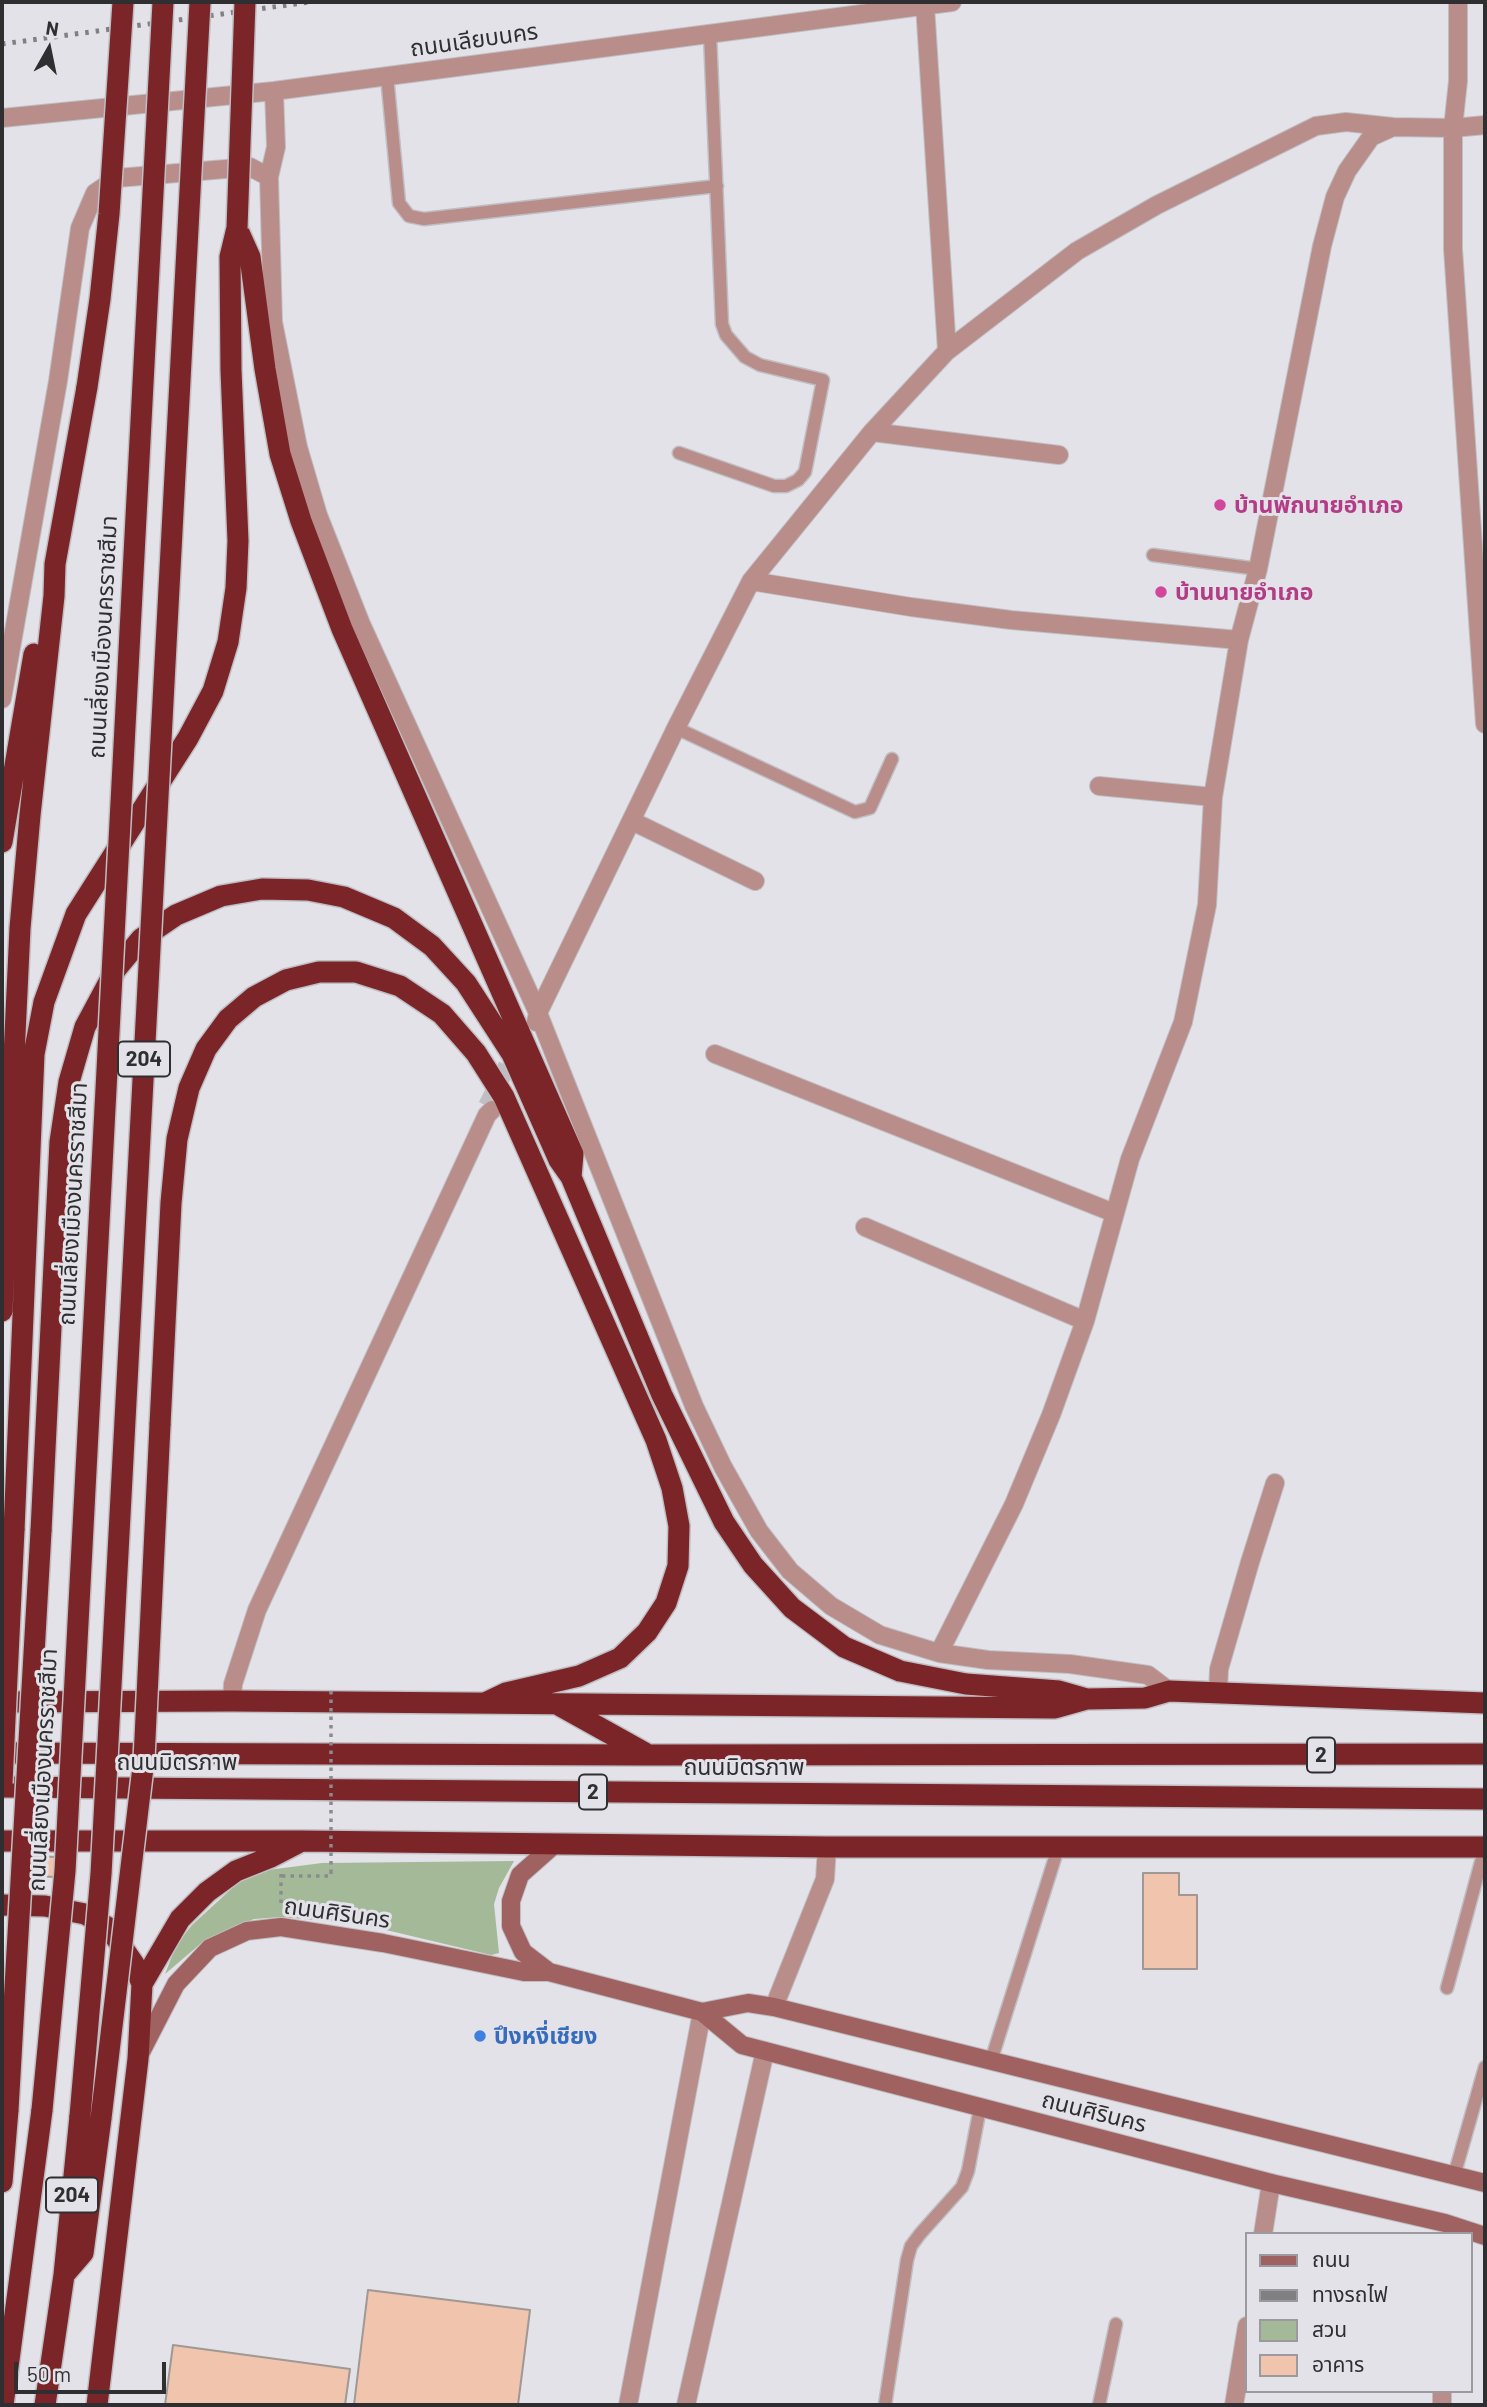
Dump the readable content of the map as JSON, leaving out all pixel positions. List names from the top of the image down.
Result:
{
  "streets": {
    "highway": [
      "ถนนเลี่ยงเมืองนครราชสีมา",
      "204",
      "2",
      "ถนนมิตรภาพ"
    ],
    "street": ["ถนนเลียบนคร", "ถนนศิรินคร"]
  },
  "places": ["บ้านพักนายอำเภอ", "บ้านนายอำเภอ", "ปึงหงี่เชียง"],
  "legend": [
    "ถนน",
    "ทางรถไฟ",
    "สวน",
    "อาคาร"
  ],
  "scale_bar": "50 m",
  "north": "top"
}
